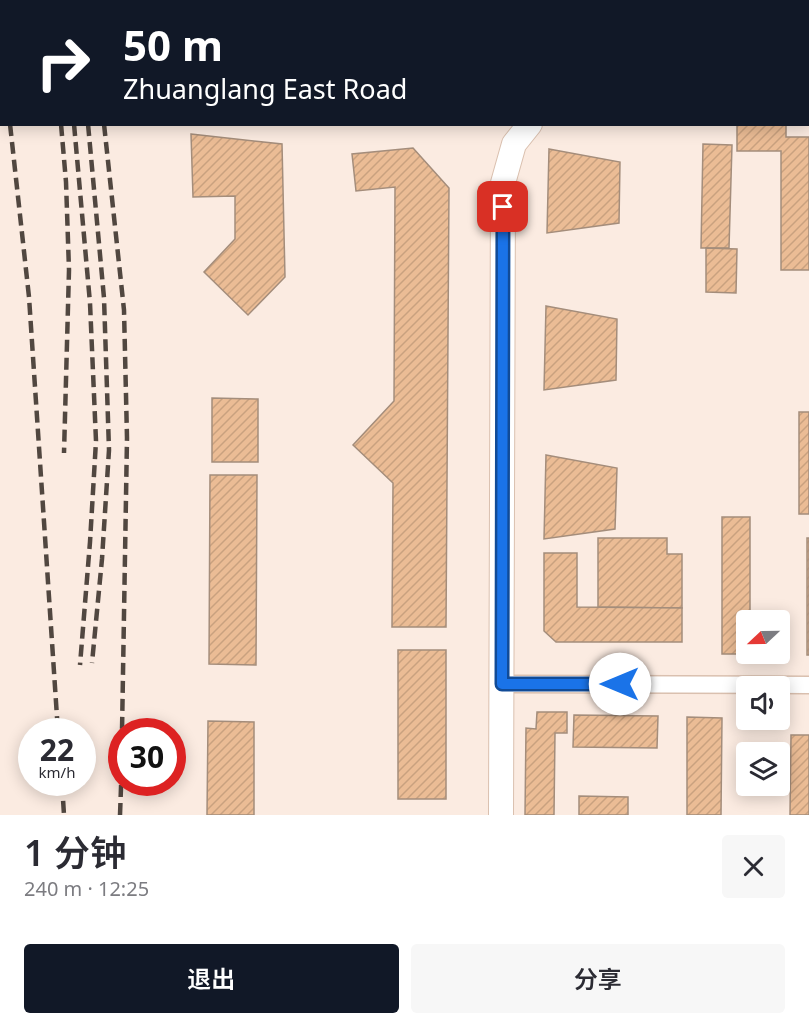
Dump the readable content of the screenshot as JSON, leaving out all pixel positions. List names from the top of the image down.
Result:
{
  "north": "left",
  "page": {
    "turn": ["50 m", "Zhuanglang East Road"],
    "speed": "22 km/h",
    "limit": "30",
    "heading": ["1 分钟", "240 m · 12:25"],
    "buttons": ["退出", "分享"]
  }
}
